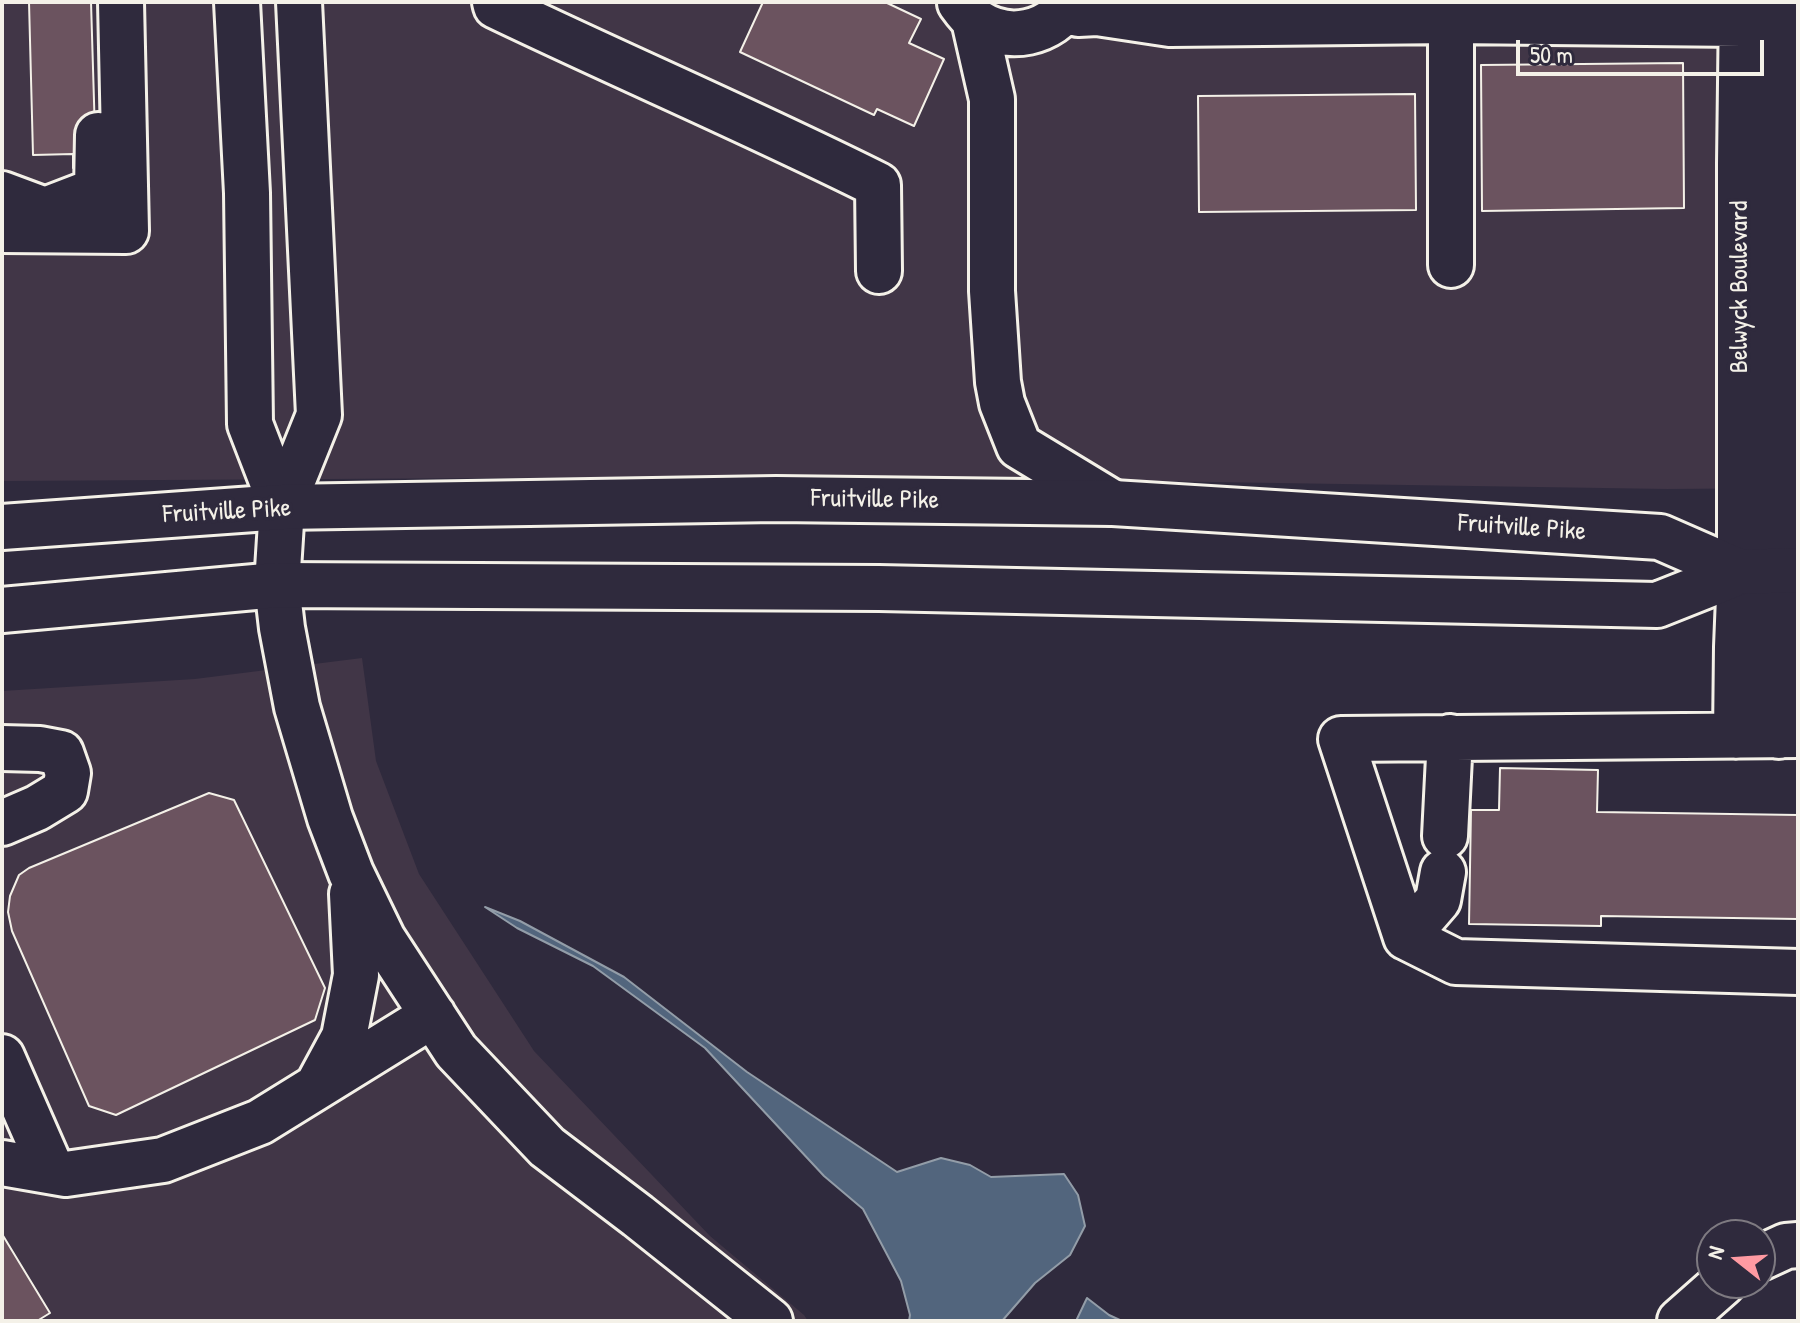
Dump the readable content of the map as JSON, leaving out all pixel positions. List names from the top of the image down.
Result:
{
  "streets": {
    "main road": ["Belwyck Boulevard", "Fruitville Pike"]
  },
  "crossings": [
    ["Belwyck Boulevard", "Fruitville Pike"]
  ],
  "scale_bar": "50 m",
  "north": "left"
}
